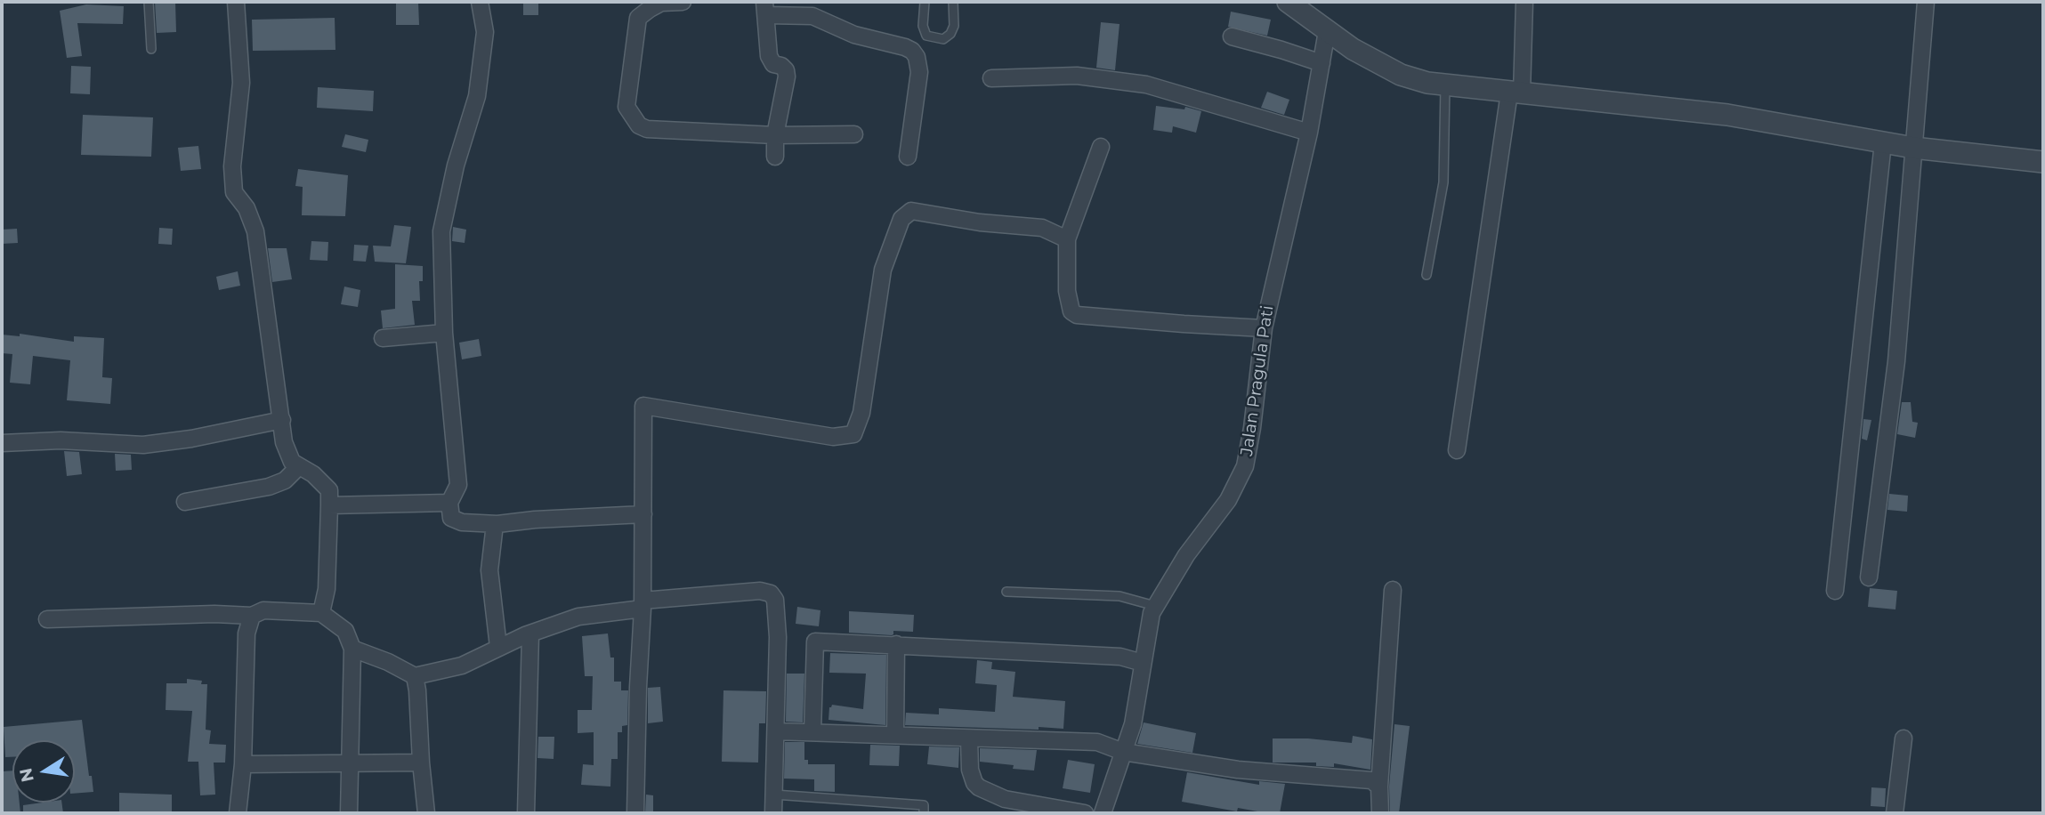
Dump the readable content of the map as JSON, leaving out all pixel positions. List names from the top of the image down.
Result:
{
  "streets": {
    "street": ["Jalan Pragula Pati"]
  },
  "north": "left"
}
